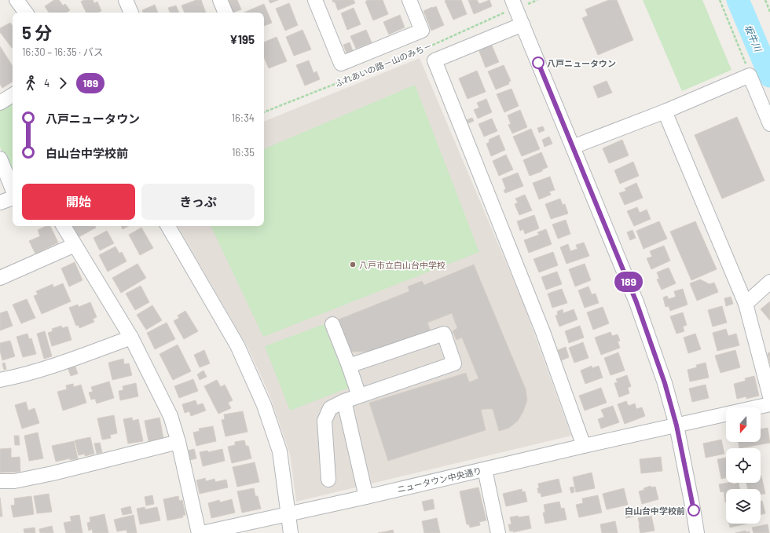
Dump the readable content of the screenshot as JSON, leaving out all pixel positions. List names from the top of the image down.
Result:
{
  "streets": {
    "street": ["ニュータウン中央通り"],
    "path": ["ふれあいの路－山のみち－"]
  },
  "water": ["坂牛川"],
  "places": ["八戸ニュータウン", "八戸市立白山台中学校", "白山台中学校前"],
  "lines": ["bus line 189"],
  "north": "bottom",
  "page": {
    "on_map": "189",
    "heading": ["5 分", "16:30 – 16:35 · バス", "¥195"],
    "legs": ["4", "189"],
    "list": [
      {
        "name": "八戸ニュータウン",
        "value": "16:34"
      },
      {
        "name": "白山台中学校前",
        "value": "16:35"
      }
    ],
    "buttons": ["開始", "きっぷ"]
  }
}
